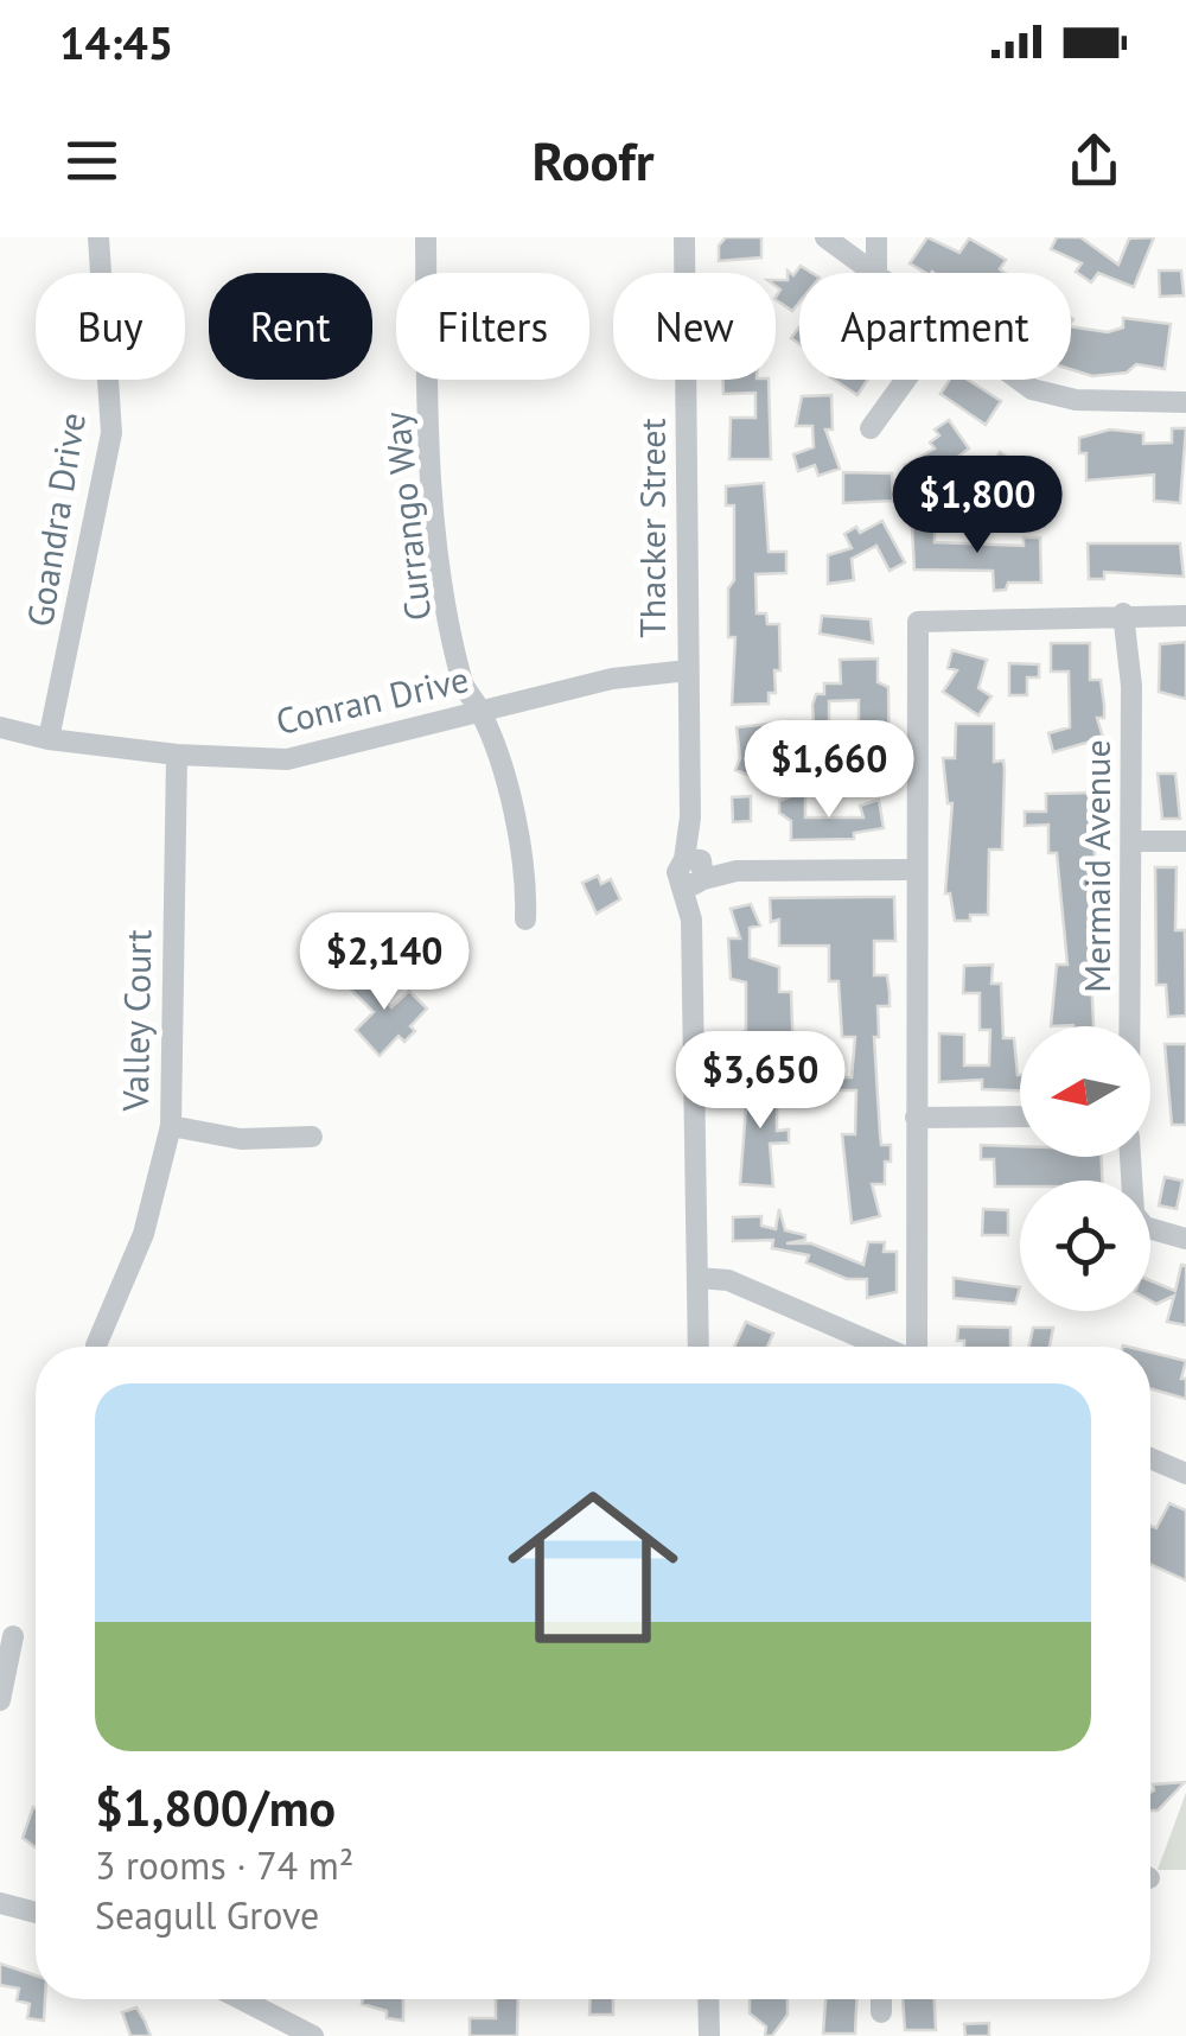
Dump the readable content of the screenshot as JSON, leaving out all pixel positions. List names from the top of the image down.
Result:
{
  "streets": {
    "street": [
      "Currango Way",
      "Goandra Drive",
      "Thacker Street",
      "Conran Drive",
      "Mermaid Avenue",
      "Valley Court"
    ]
  },
  "crossings": [
    ["Currango Way", "Conran Drive"],
    ["Goandra Drive", "Conran Drive"],
    ["Thacker Street", "Conran Drive"],
    ["Conran Drive", "Valley Court"]
  ],
  "north": "left",
  "page": {
    "status": "14:45",
    "header": "Roofr",
    "chip": [
      "Buy",
      "Rent",
      "Filters",
      "New",
      "Apartment"
    ],
    "price": [
      "$1,800",
      "$1,660",
      "$2,140",
      "$3,650"
    ],
    "list": [
      {
        "name": "$1,800/mo",
        "note": "3 rooms · 74 m² · Seagull Grove"
      }
    ]
  }
}
